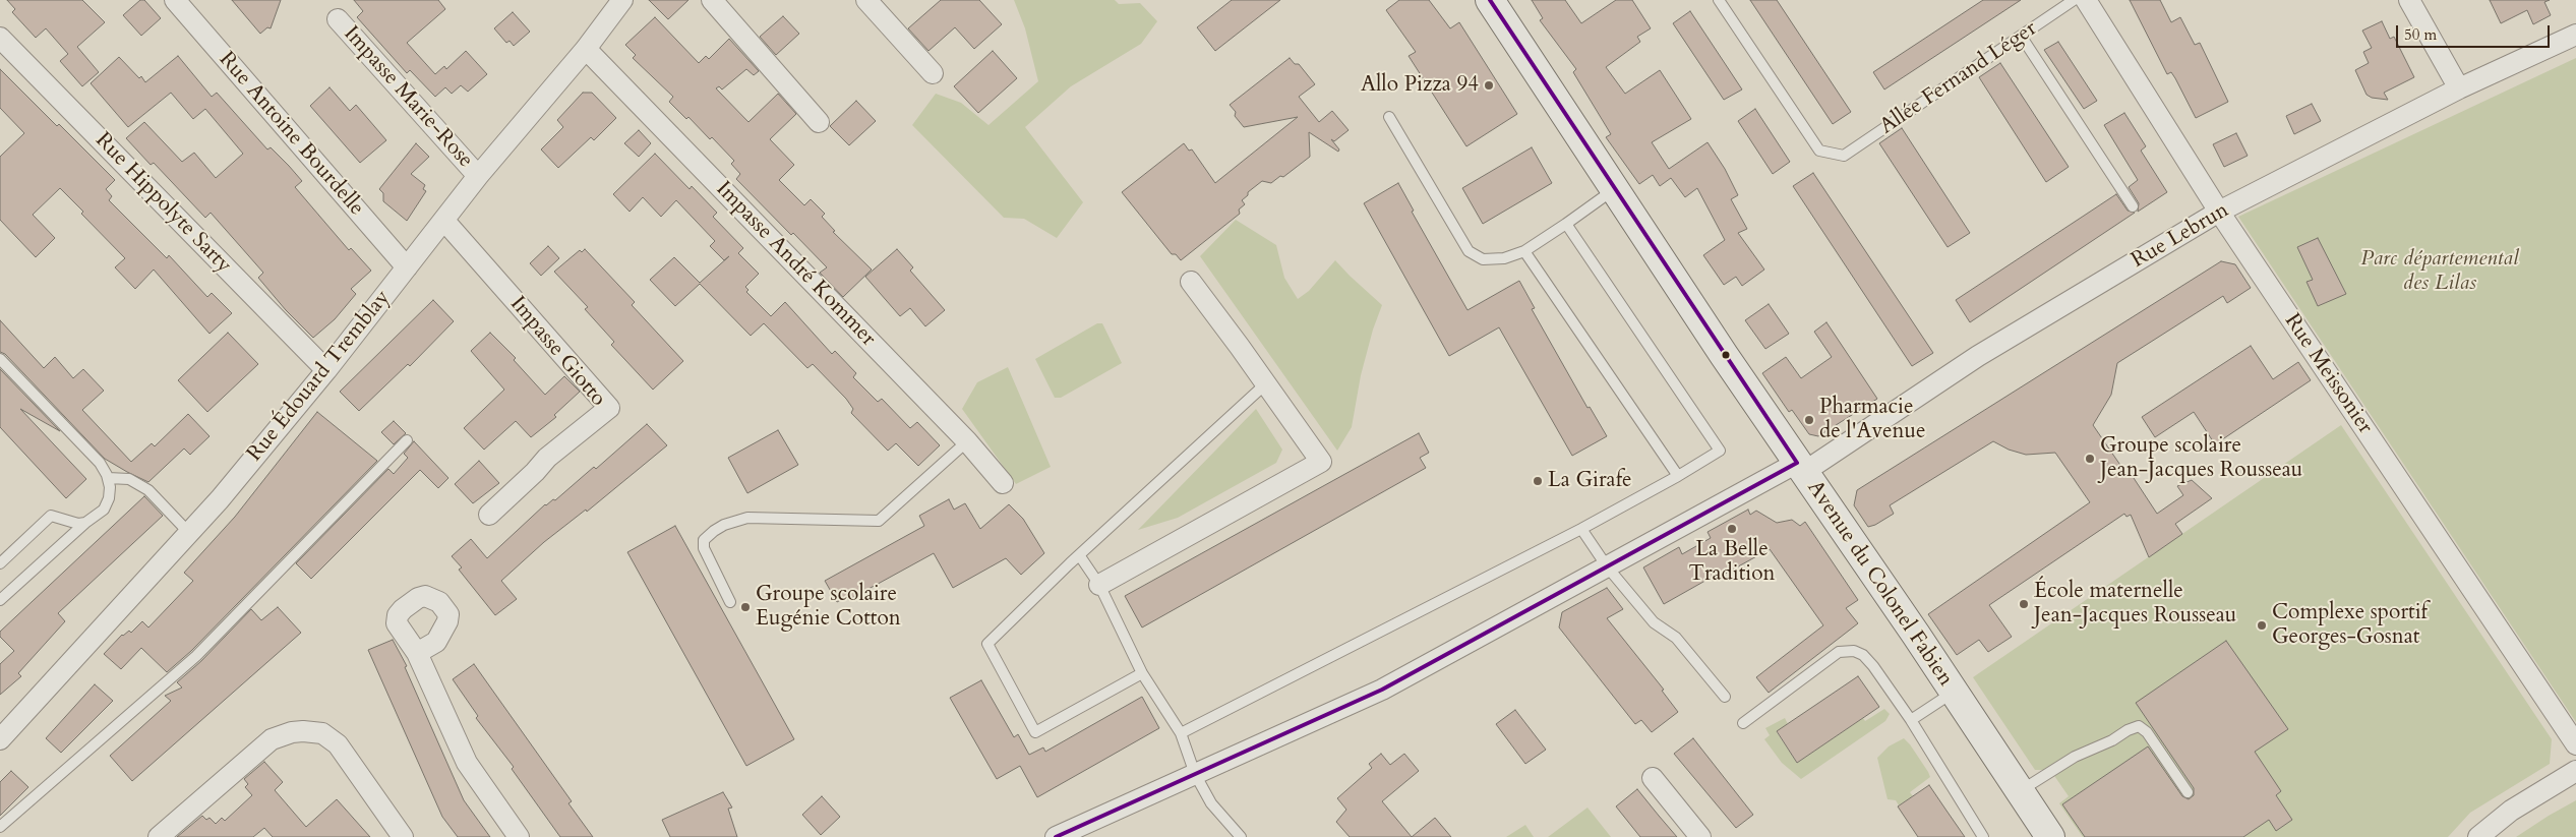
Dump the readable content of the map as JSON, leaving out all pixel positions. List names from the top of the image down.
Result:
{
  "streets": {
    "street": [
      "Impasse Marie-Rose",
      "Rue Antoine Bourdelle",
      "Rue Hippolyte Sarty",
      "Rue Lebrun",
      "Impasse André Kommer",
      "Impasse Giotto",
      "Rue Meissonier",
      "Rue Édouard Tremblay",
      "Avenue du Colonel Fabien"
    ],
    "lane": ["Allée Fernand Léger"]
  },
  "crossings": [
    ["Impasse Marie-Rose", "Rue Édouard Tremblay"],
    ["Rue Antoine Bourdelle", "Rue Édouard Tremblay"],
    ["Rue Hippolyte Sarty", "Rue Édouard Tremblay"],
    ["Rue Lebrun", "Rue Meissonier"],
    ["Rue Lebrun", "Avenue du Colonel Fabien"],
    ["Impasse André Kommer", "Rue Édouard Tremblay"],
    ["Impasse Giotto", "Rue Édouard Tremblay"]
  ],
  "parks": ["Parc départemental des Lilas"],
  "places": [
    "Allo Pizza 94",
    "Pharmacie de l'Avenue",
    "Groupe scolaire Jean-Jacques Rousseau",
    "La Girafe",
    "La Belle Tradition",
    "École maternelle Jean-Jacques Rousseau",
    "Groupe scolaire Eugénie Cotton",
    "Complexe sportif Georges-Gosnat"
  ],
  "scale_bar": "50 m"
}
